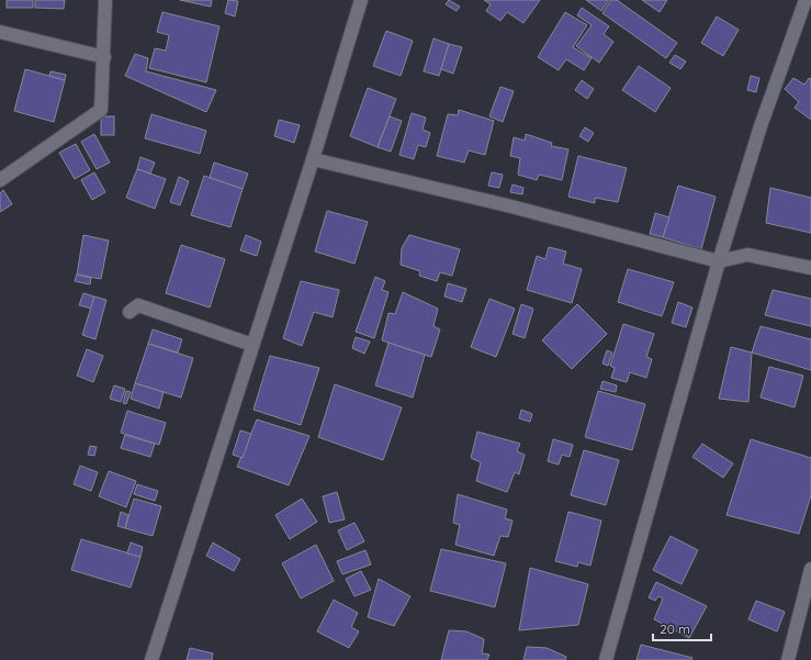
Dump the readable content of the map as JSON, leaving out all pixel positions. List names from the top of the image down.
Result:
{
  "scale_bar": "20 m"
}
